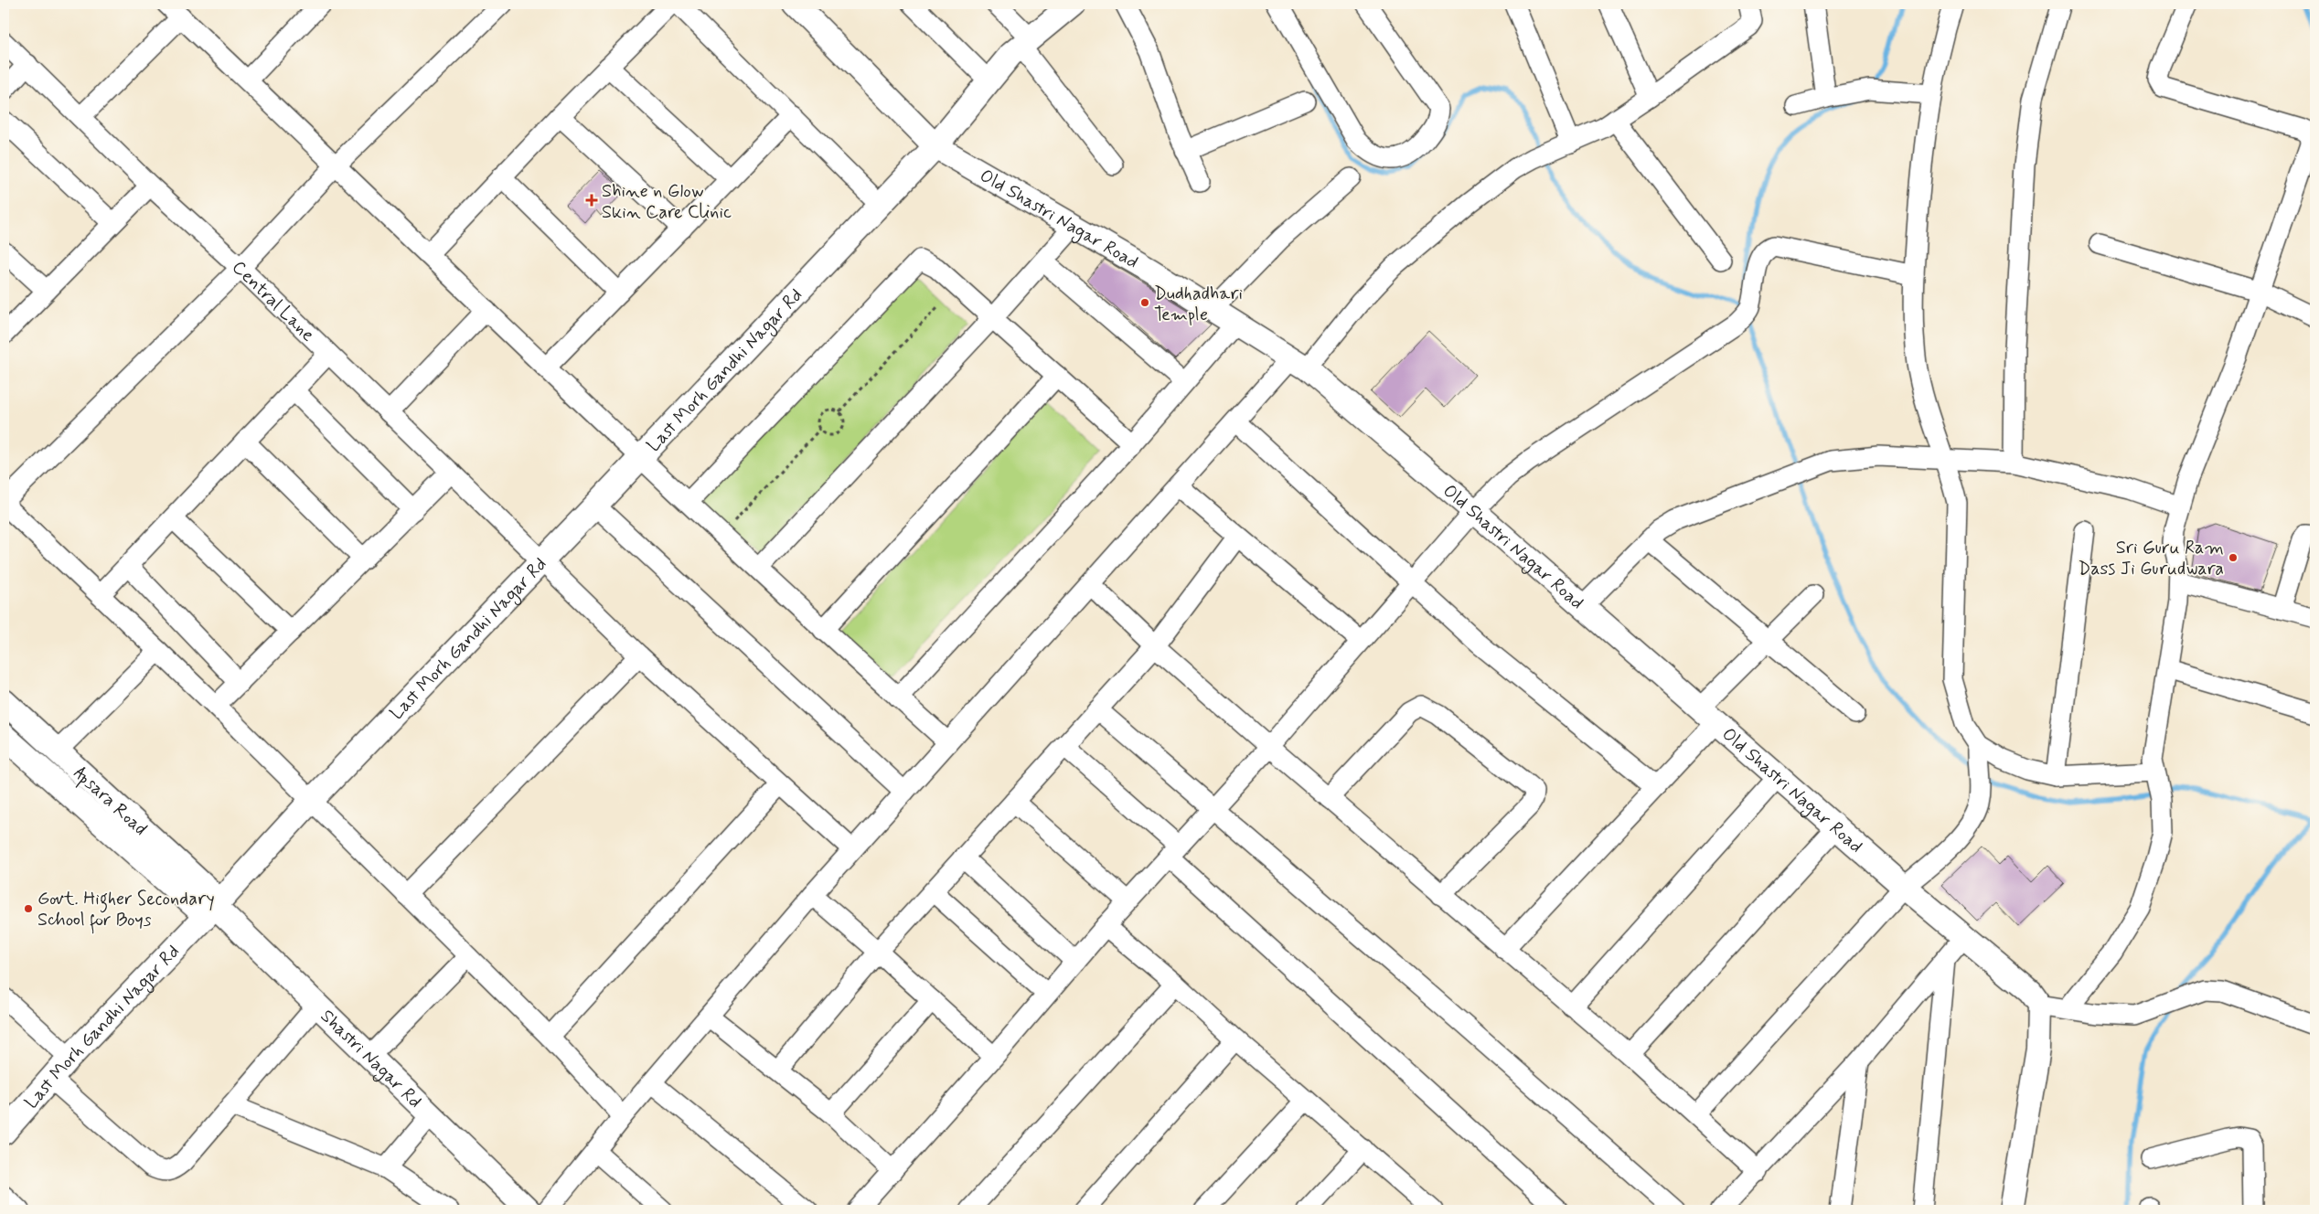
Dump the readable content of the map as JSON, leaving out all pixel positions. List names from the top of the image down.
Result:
{
  "streets": {
    "street": [
      "Old Shastri Nagar Road",
      "Central Lane",
      "Last Morh Gandhi Nagar Rd",
      "Apsara Road",
      "Shastri Nagar Rd"
    ]
  },
  "crossings": [
    ["Old Shastri Nagar Road", "Last Morh Gandhi Nagar Rd"],
    ["Central Lane", "Last Morh Gandhi Nagar Rd"],
    ["Last Morh Gandhi Nagar Rd", "Apsara Road"],
    ["Last Morh Gandhi Nagar Rd", "Shastri Nagar Rd"],
    ["Apsara Road", "Shastri Nagar Rd"]
  ],
  "places": {
    "health": ["Shine n Glow Skin Care Clinic"],
    "other": ["Dudhadhari Temple", "Sri Guru Ram Dass Ji Gurudwara", "Govt. Higher Secondary School for Boys"]
  }
}
